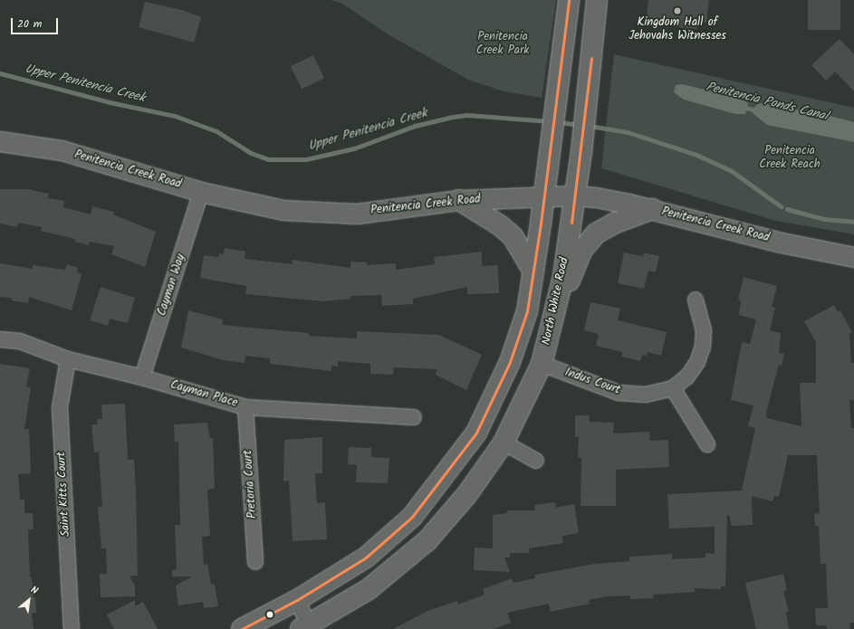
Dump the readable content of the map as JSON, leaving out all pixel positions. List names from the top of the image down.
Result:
{
  "streets": {
    "main road": ["North White Road"],
    "street": [
      "Penitencia Creek Road",
      "Cayman Way",
      "Indus Court",
      "Cayman Place",
      "Pretoria Court",
      "Saint Kitts Court"
    ]
  },
  "crossings": [
    ["Penitencia Creek Road", "Cayman Way"],
    ["Penitencia Creek Road", "North White Road"],
    ["Cayman Way", "Cayman Place"],
    ["North White Road", "Indus Court"],
    ["Cayman Place", "Pretoria Court"],
    ["Cayman Place", "Saint Kitts Court"]
  ],
  "water": ["Upper Penitencia Creek", "Penitencia Ponds Canal"],
  "parks": ["Penitencia Creek Park", "Penitencia Creek Reach"],
  "places": ["Kingdom Hall of Jehovahs Witnesses"],
  "scale_bar": "20 m",
  "north": "top right"
}
